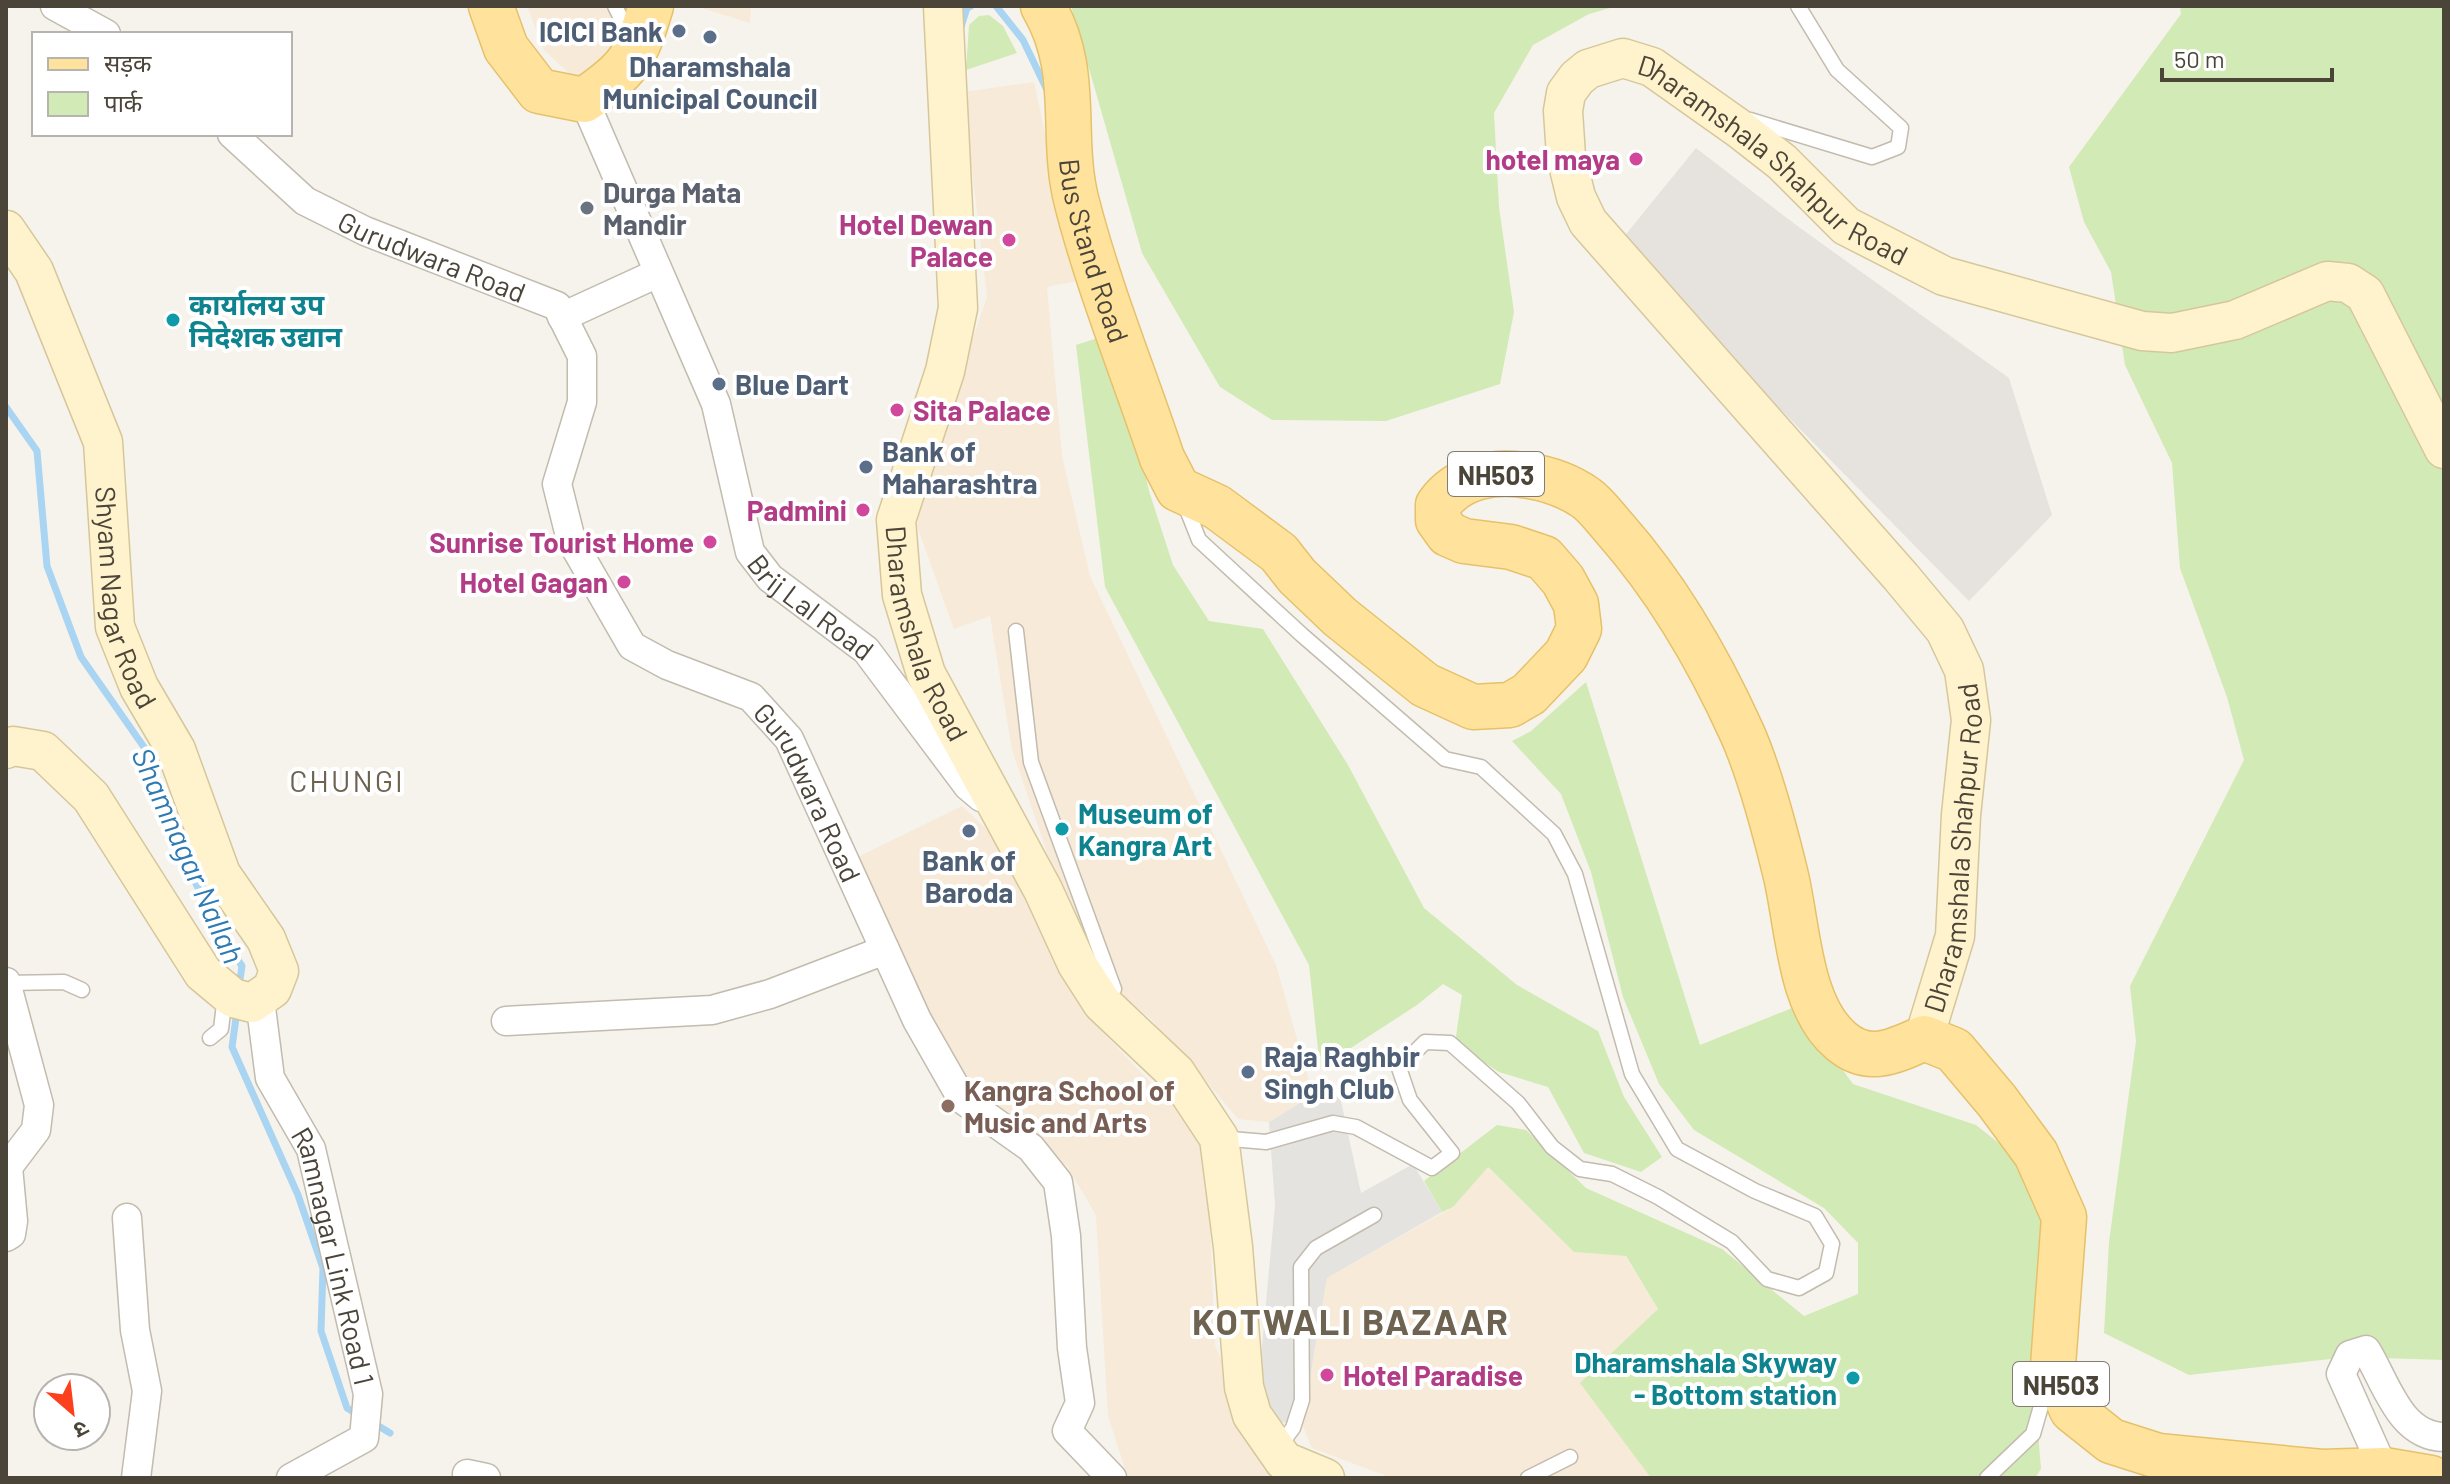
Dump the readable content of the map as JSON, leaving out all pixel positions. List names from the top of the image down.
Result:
{
  "streets": {
    "main road": [
      "Dharamshala Shahpur Road",
      "Bus Stand Road",
      "NH503",
      "Shyam Nagar Road",
      "Dharamshala Road"
    ],
    "street": ["Gurudwara Road", "Brij Lal Road", "Ramnagar Link Road 1"]
  },
  "crossings": [
    ["Dharamshala Shahpur Road", "Bus Stand Road"],
    ["Dharamshala Shahpur Road", "NH503"],
    ["Shyam Nagar Road", "Ramnagar Link Road 1"],
    ["Brij Lal Road", "Dharamshala Road"]
  ],
  "districts": ["CHUNGI", "KOTWALI BAZAAR"],
  "water": ["Shamnagar Nallah"],
  "places": [
    "ICICI Bank",
    "Dharamshala Municipal Council",
    "hotel maya",
    "Durga Mata Mandir",
    "Hotel Dewan Palace",
    "कार्यालय उप निदेशक उद्यान",
    "Blue Dart",
    "Sita Palace",
    "Bank of Maharashtra",
    "Padmini",
    "Sunrise Tourist Home",
    "Hotel Gagan",
    "Museum of Kangra Art",
    "Bank of Baroda",
    "Raja Raghbir Singh Club",
    "Kangra School of Music and Arts",
    "Hotel Paradise",
    "Dharamshala Skyway - Bottom station"
  ],
  "legend": ["सड़क", "पार्क"],
  "scale_bar": "50 m",
  "north": "bottom right"
}
